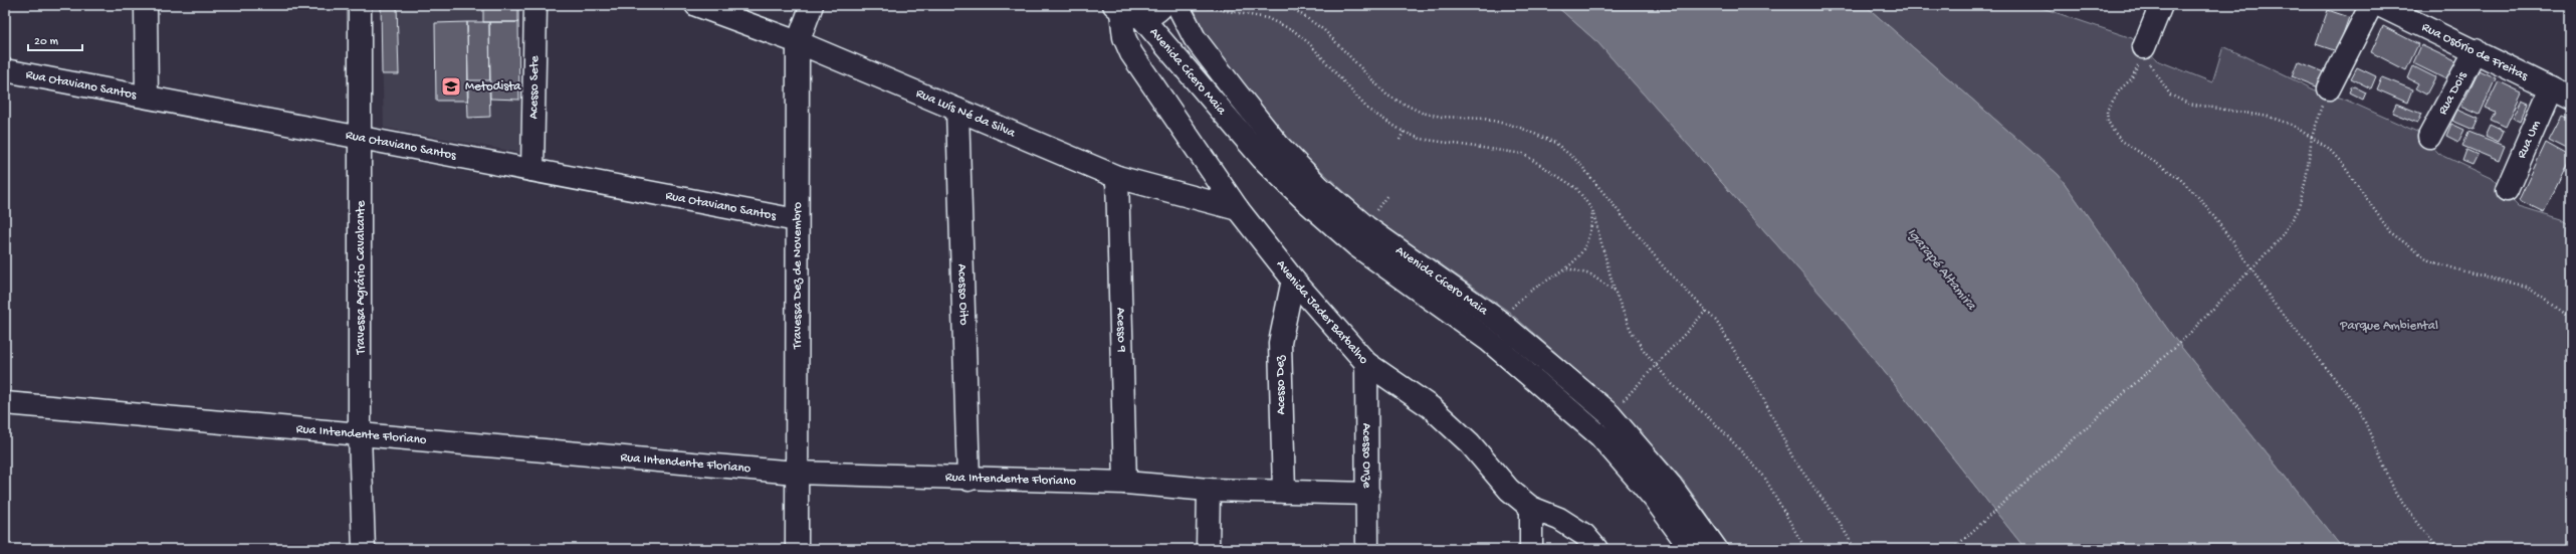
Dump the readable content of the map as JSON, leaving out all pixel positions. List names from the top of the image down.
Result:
{
  "streets": {
    "street": [
      "Rua Osório de Freitas",
      "Avenida Cícero Maia",
      "Rua Otaviano Santos",
      "Acesso Sete",
      "Rua Dois",
      "Rua Luís Né da Silva",
      "Rua Um",
      "Travessa Dez de Novembro",
      "Travessa Agrário Cavalcante",
      "Acesso Oito",
      "Avenida Jader Barbalho",
      "Acesso 9",
      "Acesso Dez",
      "Rua Intendente Floriano",
      "Acesso Onze"
    ]
  },
  "crossings": [
    ["Rua Osório de Freitas", "Rua Dois"],
    ["Rua Osório de Freitas", "Rua Um"],
    ["Avenida Cícero Maia", "Avenida Jader Barbalho"],
    ["Rua Otaviano Santos", "Acesso Sete"],
    ["Rua Otaviano Santos", "Travessa Dez de Novembro"],
    ["Rua Otaviano Santos", "Travessa Agrário Cavalcante"],
    ["Rua Luís Né da Silva", "Travessa Dez de Novembro"],
    ["Rua Luís Né da Silva", "Acesso Oito"],
    ["Rua Luís Né da Silva", "Avenida Jader Barbalho"],
    ["Rua Luís Né da Silva", "Acesso 9"],
    ["Travessa Dez de Novembro", "Rua Intendente Floriano"],
    ["Travessa Agrário Cavalcante", "Rua Intendente Floriano"],
    ["Acesso Oito", "Rua Intendente Floriano"],
    ["Avenida Jader Barbalho", "Acesso Dez"],
    ["Avenida Jader Barbalho", "Acesso Onze"],
    ["Acesso 9", "Rua Intendente Floriano"],
    ["Acesso Dez", "Rua Intendente Floriano"],
    ["Rua Intendente Floriano", "Acesso Onze"]
  ],
  "water": ["Igarapé Altamira"],
  "parks": ["Parque Ambiental"],
  "places": {
    "school or university": ["Metodista"]
  },
  "scale_bar": "20 m"
}
